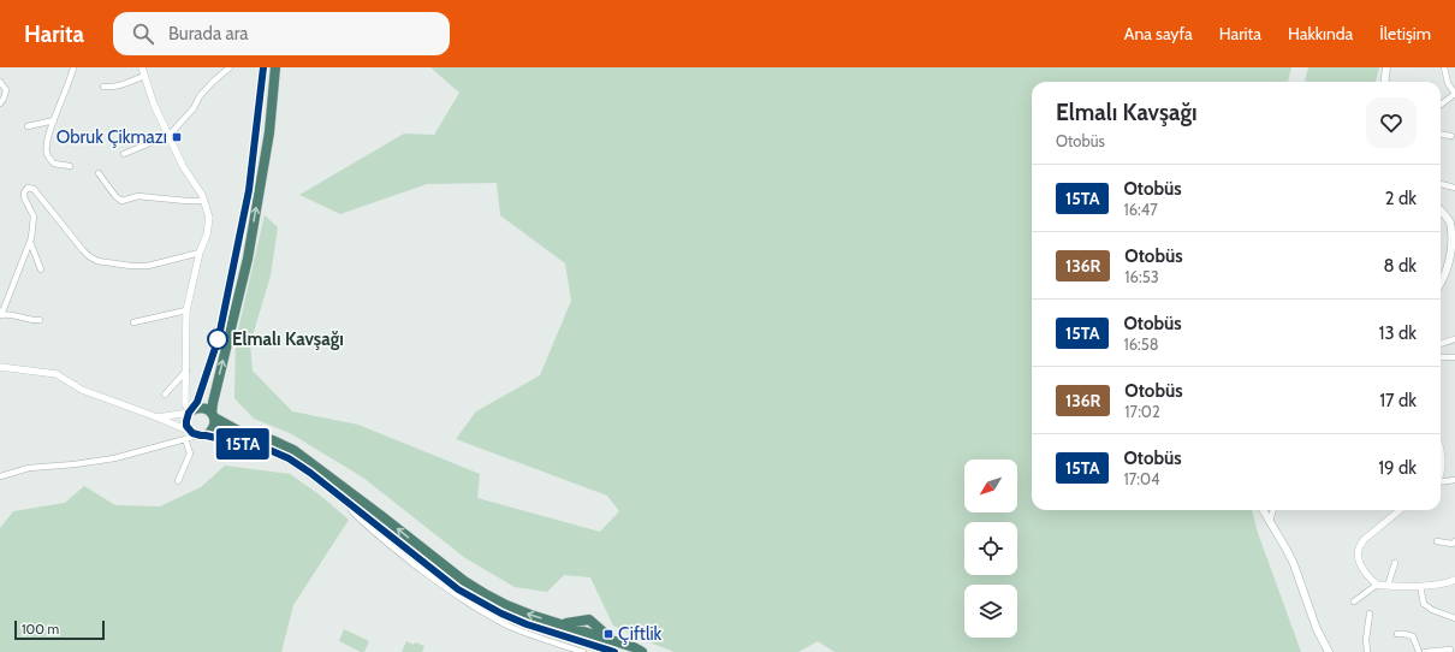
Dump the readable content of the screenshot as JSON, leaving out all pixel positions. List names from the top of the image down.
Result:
{
  "places": {
    "transit": ["Obruk Çikmazı", "Çi̇ftli̇k"],
    "other": ["Elmalı Kavşağı"]
  },
  "lines": ["bus line 15TA"],
  "scale_bar": "100 m",
  "north": "bottom left",
  "page": {
    "header": "Harita",
    "search": "Burada ara",
    "nav": [
      "Ana sayfa",
      "Harita",
      "Hakkında",
      "İletişim"
    ],
    "on_map": "15TA",
    "heading": ["Elmalı Kavşağı", "Otobüs"],
    "list": [
      {
        "mark": "15TA",
        "name": "Otobüs",
        "note": "16:47",
        "value": "2 dk"
      },
      {
        "mark": "136R",
        "name": "Otobüs",
        "note": "16:53",
        "value": "8 dk"
      },
      {
        "mark": "15TA",
        "name": "Otobüs",
        "note": "16:58",
        "value": "13 dk"
      },
      {
        "mark": "136R",
        "name": "Otobüs",
        "note": "17:02",
        "value": "17 dk"
      },
      {
        "mark": "15TA",
        "name": "Otobüs",
        "note": "17:04",
        "value": "19 dk"
      }
    ],
    "scale": "100 m"
  }
}
